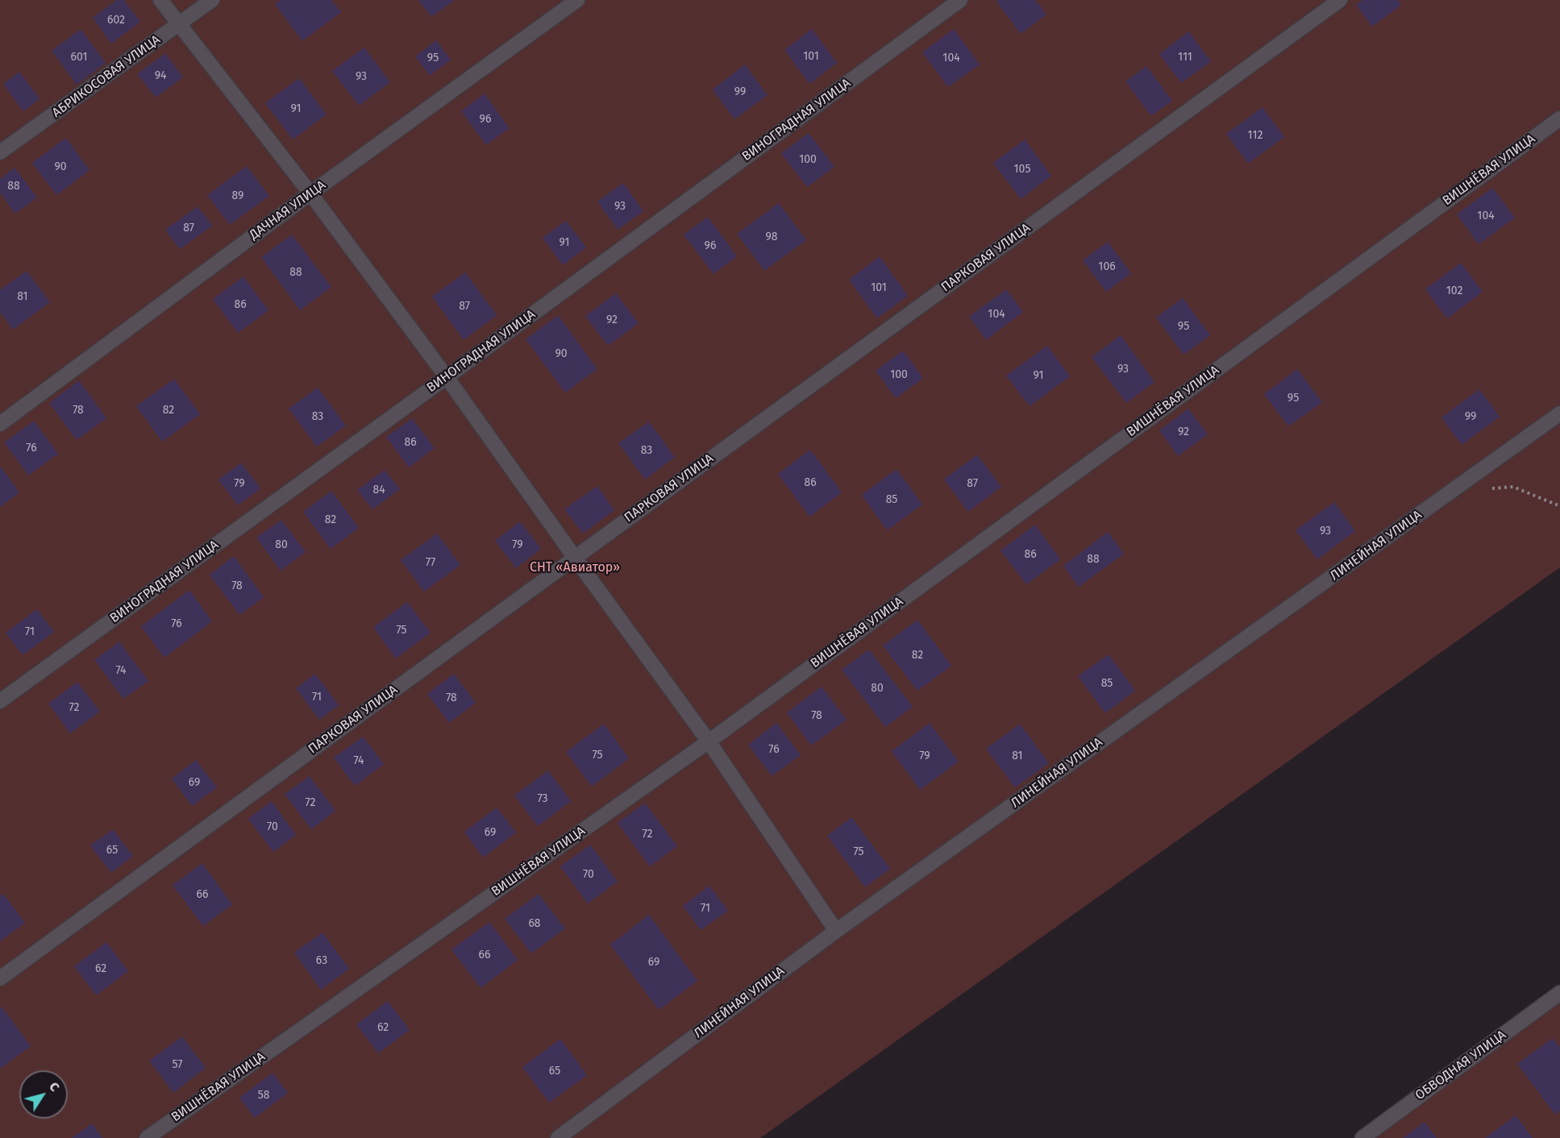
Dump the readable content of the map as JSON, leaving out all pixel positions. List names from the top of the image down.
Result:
{
  "streets": {
    "street": [
      "АБРИКОСОВАЯ УЛИЦА",
      "ВИНОГРАДНАЯ УЛИЦА",
      "ВИШНЁВАЯ УЛИЦА",
      "ДАЧНАЯ УЛИЦА",
      "ПАРКОВАЯ УЛИЦА",
      "ЛИНЕЙНАЯ УЛИЦА",
      "ОБВОДНАЯ УЛИЦА"
    ]
  },
  "parks": ["СНТ «Авиатор»"],
  "house_numbers": [
    "602",
    "101",
    "601",
    "111",
    "95",
    "104",
    "94",
    "93",
    "99",
    "91",
    "96",
    "112",
    "100",
    "90",
    "105",
    "88",
    "89",
    "93",
    "104",
    "87",
    "98",
    "91",
    "96",
    "106",
    "88",
    "101",
    "102",
    "81",
    "86",
    "87",
    "104",
    "92",
    "95",
    "90",
    "93",
    "100",
    "91",
    "95",
    "78",
    "82",
    "83",
    "99",
    "92",
    "86",
    "76",
    "83",
    "86",
    "79",
    "87",
    "84",
    "85",
    "82",
    "93",
    "80",
    "79",
    "86",
    "88",
    "77",
    "78",
    "76",
    "75",
    "71",
    "82",
    "74",
    "85",
    "80",
    "71",
    "78",
    "72",
    "78",
    "76",
    "75",
    "79",
    "81",
    "74",
    "69",
    "73",
    "72",
    "70",
    "69",
    "72",
    "65",
    "75",
    "70",
    "66",
    "71",
    "68",
    "66",
    "63",
    "69",
    "62",
    "62",
    "57",
    "65",
    "58"
  ],
  "north": "top right"
}
